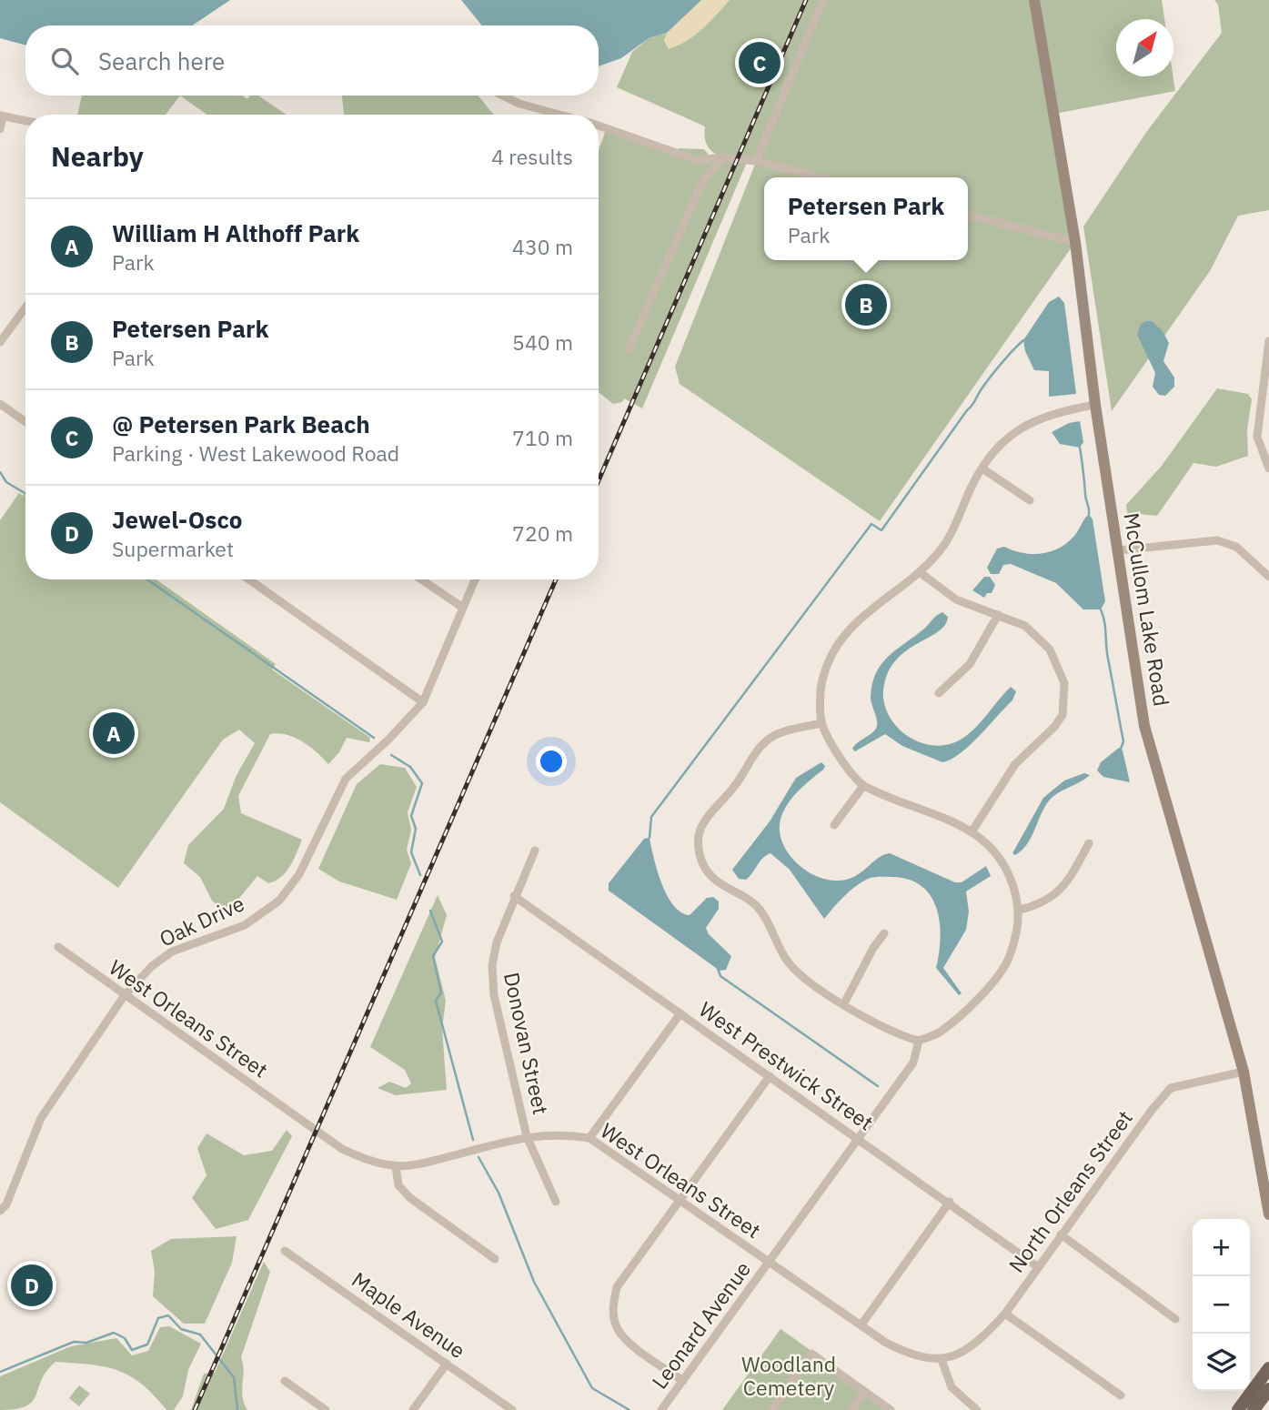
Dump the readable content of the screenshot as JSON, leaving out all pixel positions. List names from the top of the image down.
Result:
{
  "streets": {
    "street": [
      "McCullom Lake Road",
      "Oak Drive",
      "West Orleans Street",
      "Donovan Street",
      "West Prestwick Street",
      "North Orleans Street",
      "Maple Avenue",
      "Leonard Avenue"
    ]
  },
  "crossings": [
    ["McCullom Lake Road", "North Orleans Street"],
    ["Oak Drive", "West Orleans Street"],
    ["West Orleans Street", "Donovan Street"],
    ["West Orleans Street", "North Orleans Street"],
    ["West Orleans Street", "Leonard Avenue"],
    ["Donovan Street", "West Prestwick Street"],
    ["West Prestwick Street", "North Orleans Street"],
    ["West Prestwick Street", "Leonard Avenue"]
  ],
  "parks": ["Woodland Cemetery"],
  "north": "top right",
  "page": {
    "search": "Search here",
    "pins": [
      "C",
      "B",
      "A",
      "D"
    ],
    "heading": ["Nearby", "4 results"],
    "popup": ["Petersen Park", "Park"],
    "list": [
      {
        "mark": "A",
        "name": "William H Althoff Park",
        "note": "Park",
        "value": "430 m"
      },
      {
        "mark": "B",
        "name": "Petersen Park",
        "note": "Park",
        "value": "540 m"
      },
      {
        "mark": "C",
        "name": "@ Petersen Park Beach",
        "note": "Parking · West Lakewood Road",
        "value": "710 m"
      },
      {
        "mark": "D",
        "name": "Jewel-Osco",
        "note": "Supermarket",
        "value": "720 m"
      }
    ],
    "map_buttons": ["+", "−"]
  }
}
